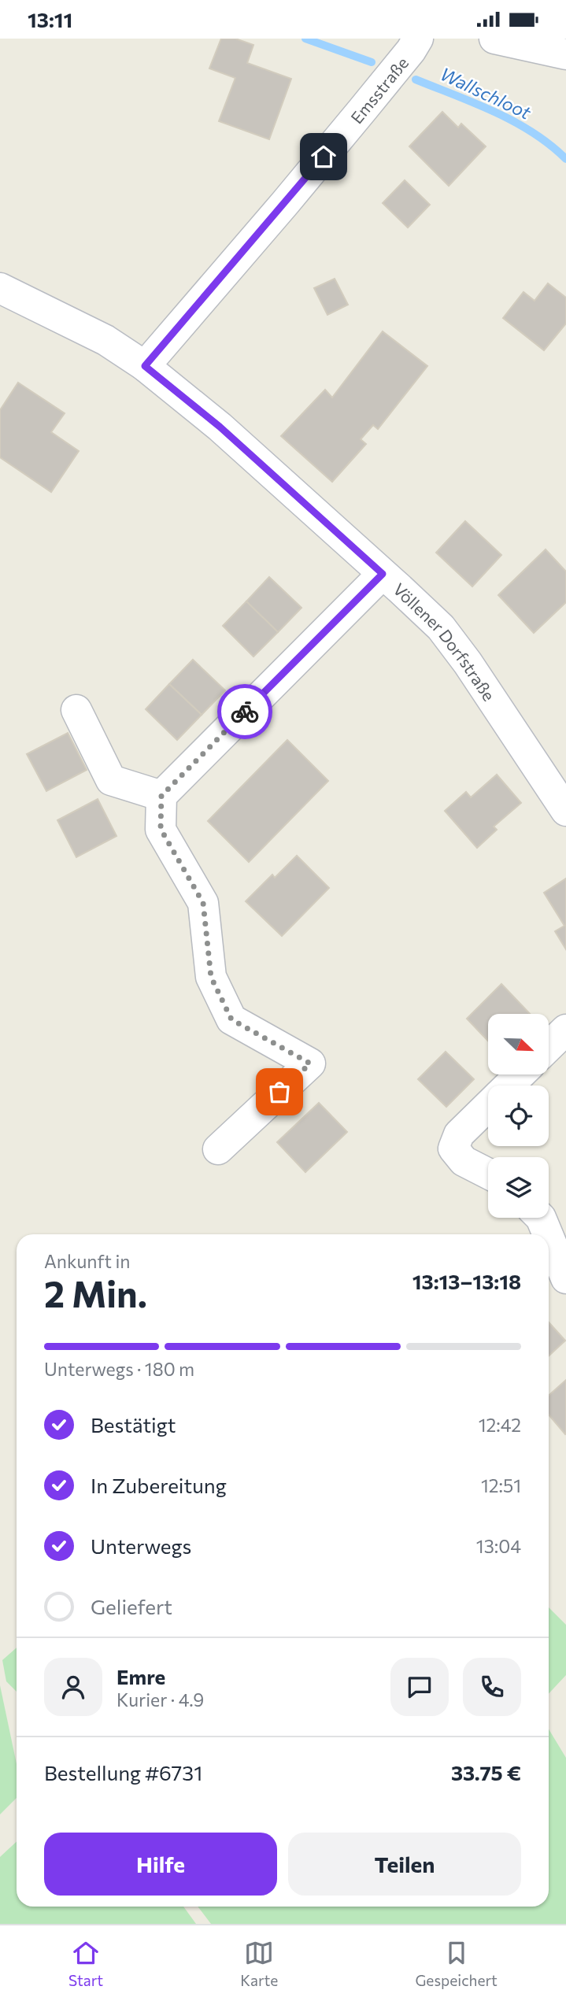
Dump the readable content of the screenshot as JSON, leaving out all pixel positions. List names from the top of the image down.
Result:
{
  "streets": {
    "street": ["Emsstraße", "Völlener Dorfstraße"]
  },
  "crossings": [
    ["Emsstraße", "Völlener Dorfstraße"]
  ],
  "water": ["Wallschloot"],
  "north": "bottom right",
  "page": {
    "status": "13:11",
    "heading": ["2 Min.", "Ankunft in", "13:13–13:18"],
    "panel": [
      "Emre",
      "Kurier · 4.9",
      "Bestellung #6731",
      "33.75 €"
    ],
    "bar": "Unterwegs · 180 m",
    "list": [
      ["Bestätigt", "12:42"],
      ["In Zubereitung", "12:51"],
      ["Unterwegs", "13:04"],
      "Geliefert"
    ],
    "buttons": ["Hilfe", "Teilen"],
    "tabs": ["Start", "Karte", "Gespeichert"]
  }
}
